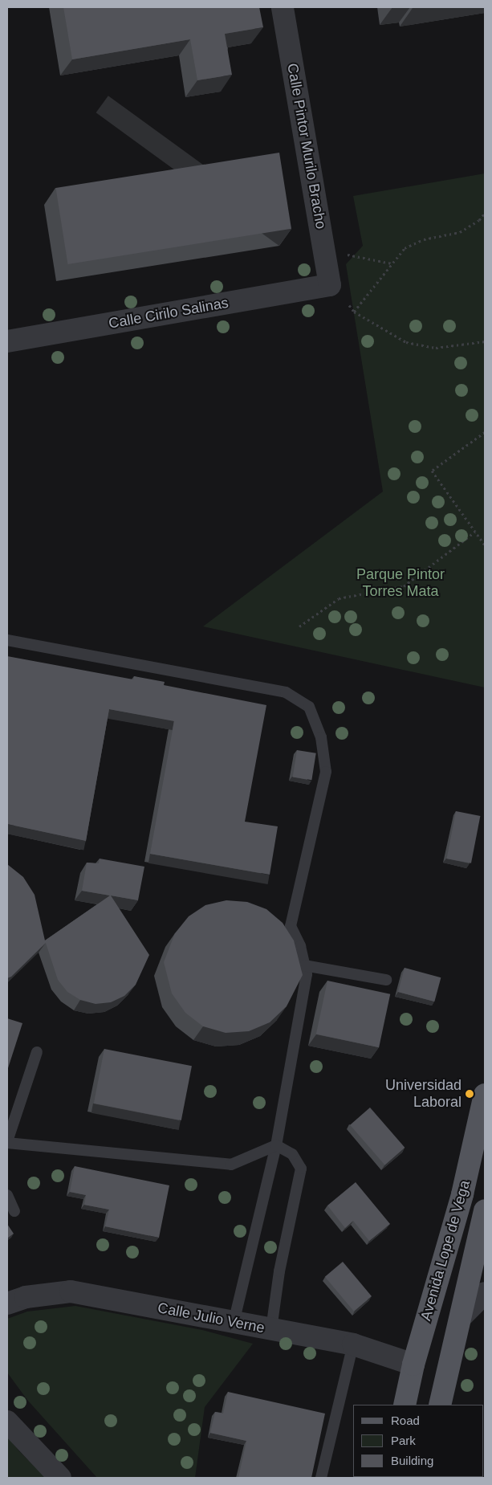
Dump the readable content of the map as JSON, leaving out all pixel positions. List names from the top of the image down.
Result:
{
  "streets": {
    "main road": ["Avenida Lope de Vega"],
    "street": ["Calle Pintor Murilo Bracho", "Calle Cirilo Salinas", "Calle Julio Verne"]
  },
  "crossings": [
    ["Calle Pintor Murilo Bracho", "Calle Cirilo Salinas"],
    ["Avenida Lope de Vega", "Calle Julio Verne"]
  ],
  "parks": ["Parque Pintor Torres Mata"],
  "places": ["Universidad Laboral"],
  "legend": ["Road", "Park", "Building"]
}
